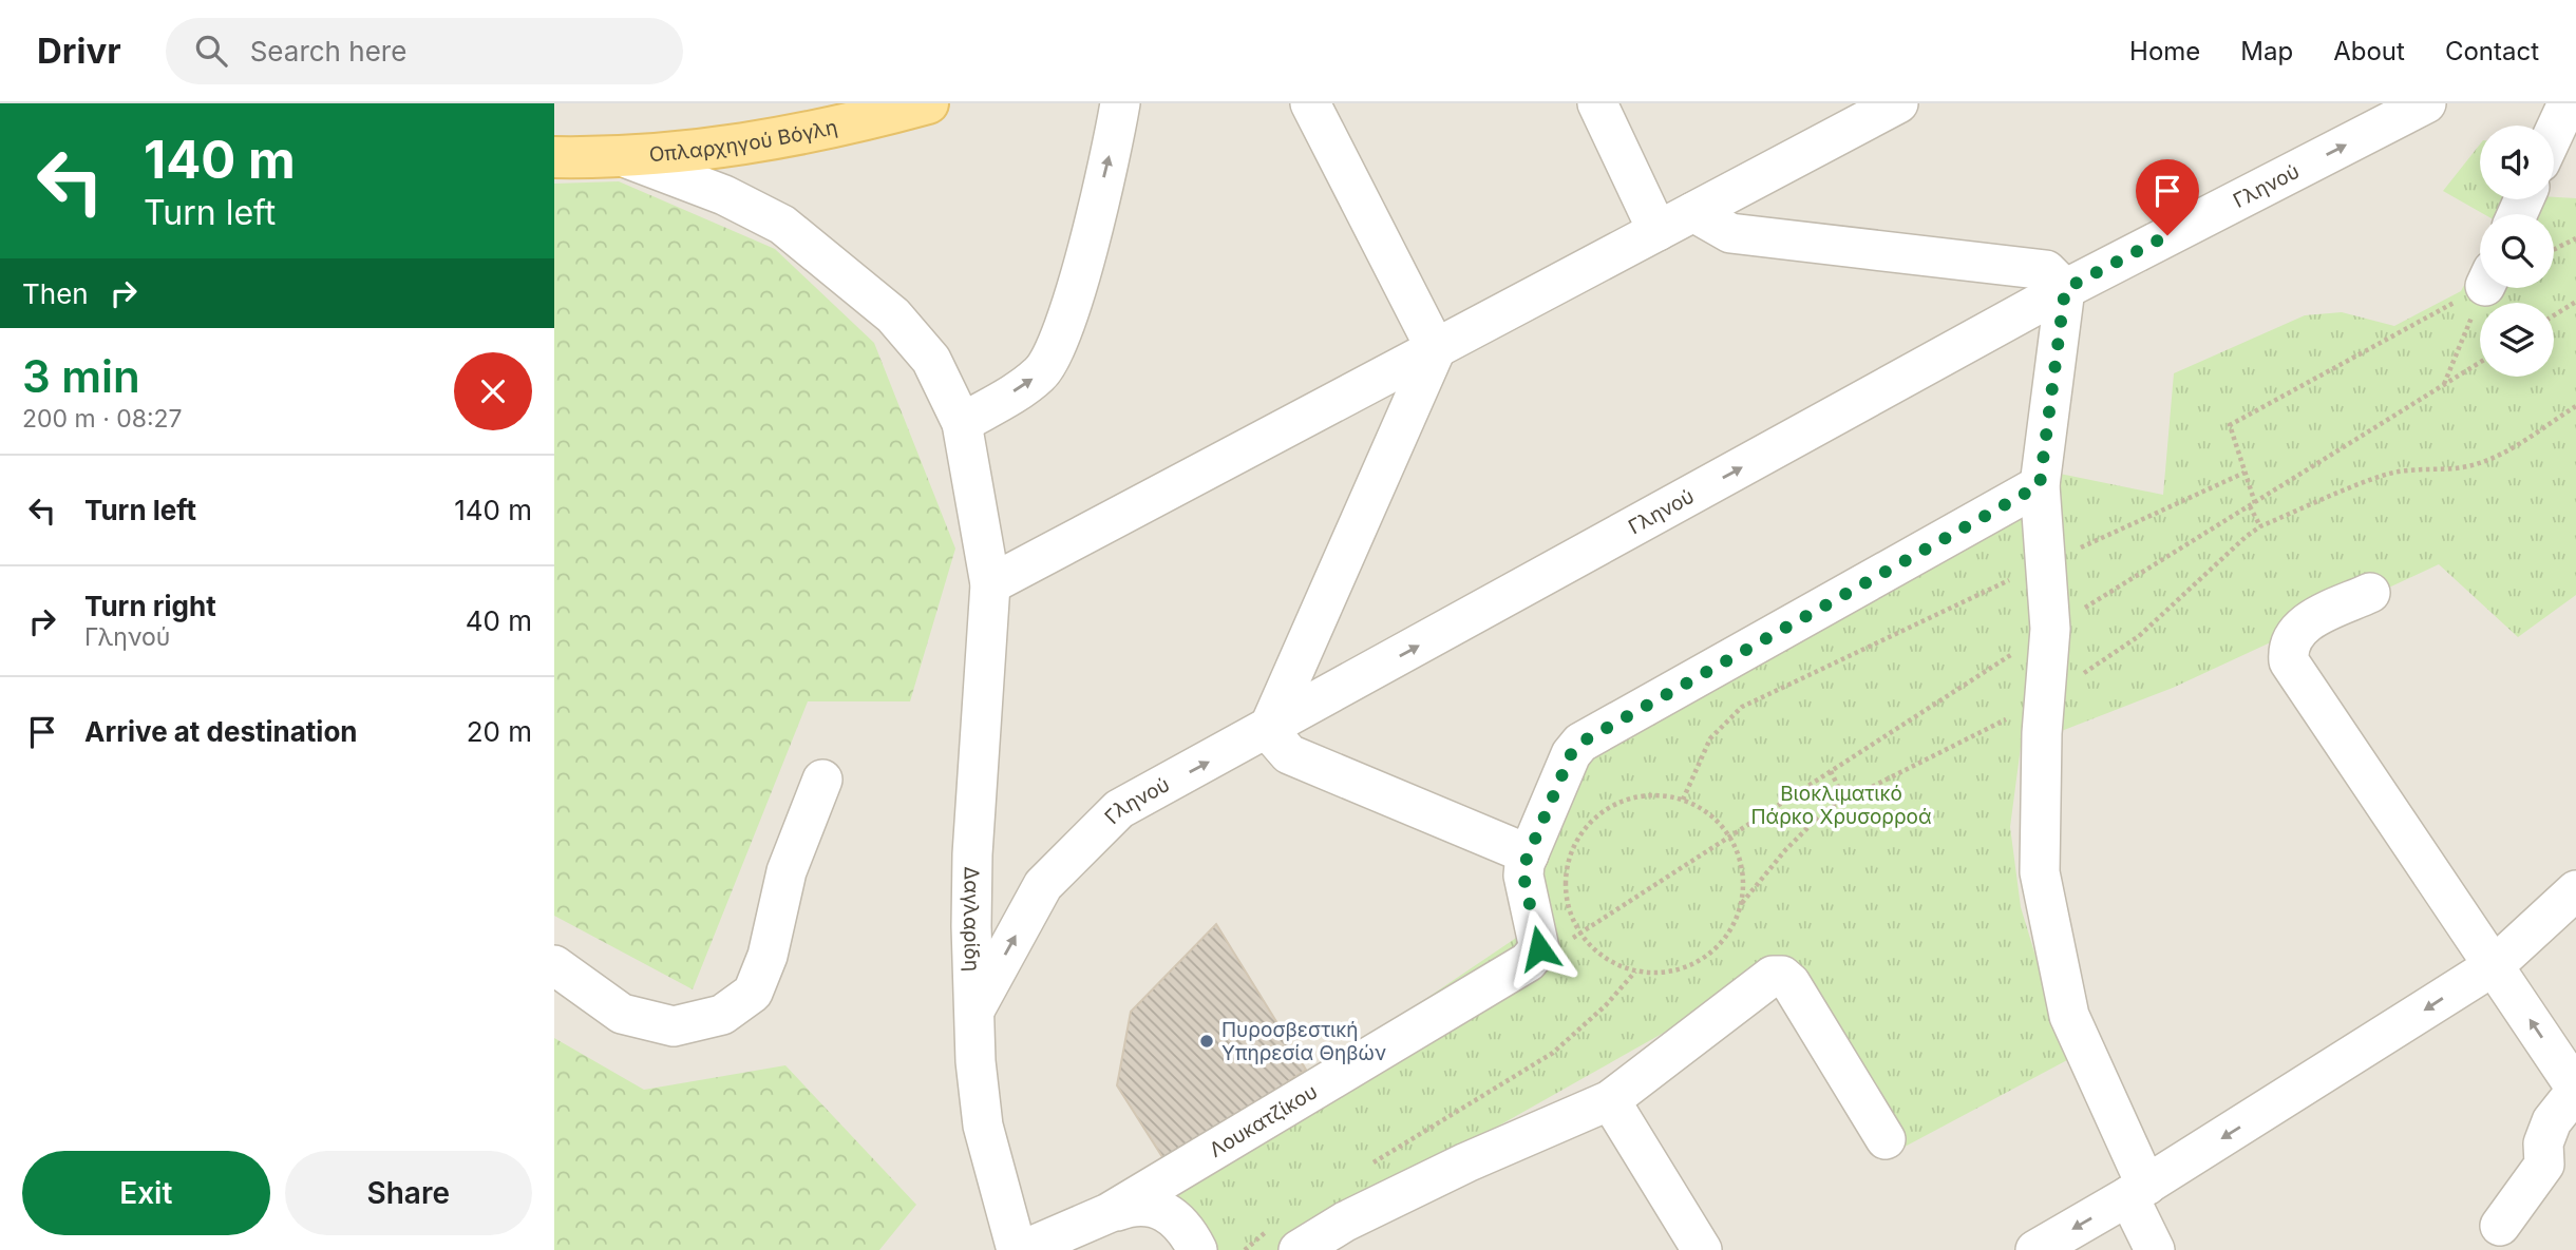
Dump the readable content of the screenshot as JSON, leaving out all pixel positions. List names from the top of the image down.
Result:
{
  "streets": {
    "main road": ["Οπλαρχηγού Βόγλη"],
    "street": ["Γληνού", "Δαγλαρίδη", "Λουκατζίκου"]
  },
  "crossings": [
    ["Οπλαρχηγού Βόγλη", "Δαγλαρίδη"],
    ["Γληνού", "Δαγλαρίδη"]
  ],
  "parks": ["Βιοκλιματικό Πάρκο Χρυσορροά"],
  "places": ["Πυροσβεστική Υπηρεσία Θηβών"],
  "page": {
    "header": "Drivr",
    "search": "Search here",
    "nav": [
      "Home",
      "Map",
      "About",
      "Contact"
    ],
    "turn": ["140 m", "Turn left"],
    "then": "Then",
    "heading": ["3 min", "200 m · 08:27"],
    "list": [
      {
        "name": "Turn left",
        "value": "140 m"
      },
      {
        "name": "Turn right",
        "note": "Γληνού",
        "value": "40 m"
      },
      {
        "name": "Arrive at destination",
        "value": "20 m"
      }
    ],
    "buttons": ["Exit", "Share"]
  }
}
